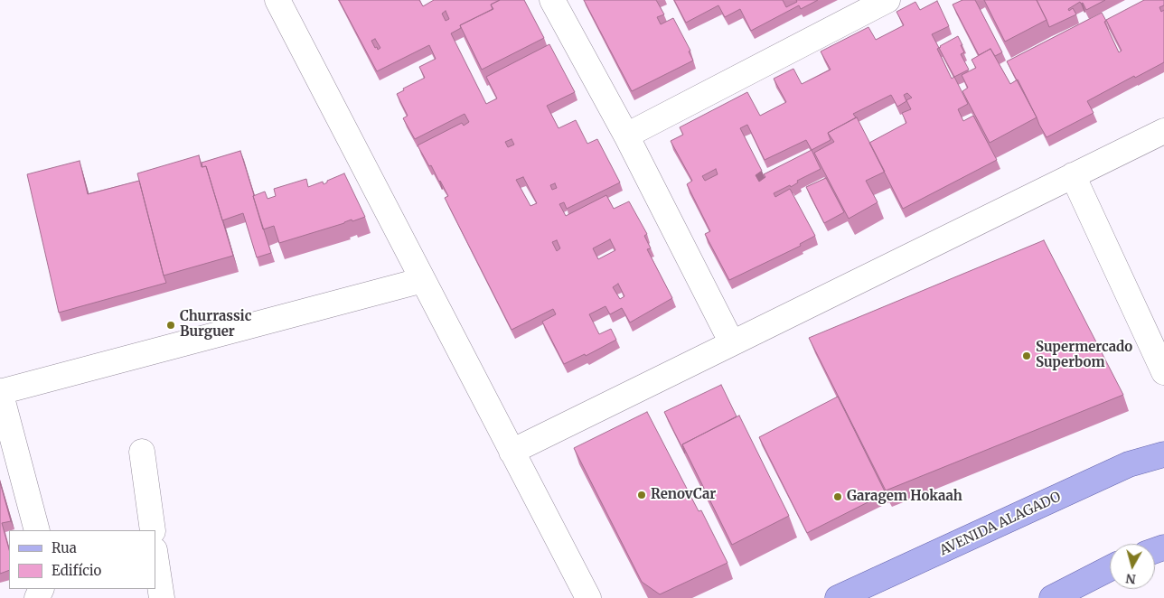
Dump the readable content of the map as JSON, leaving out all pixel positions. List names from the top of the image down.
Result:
{
  "streets": {
    "main road": ["AVENIDA ALAGADO"]
  },
  "places": [
    "Churrassic Burguer",
    "Supermercado Superbom",
    "RenovCar",
    "Garagem Hokaah"
  ],
  "legend": ["Rua", "Edifício"],
  "north": "bottom"
}
